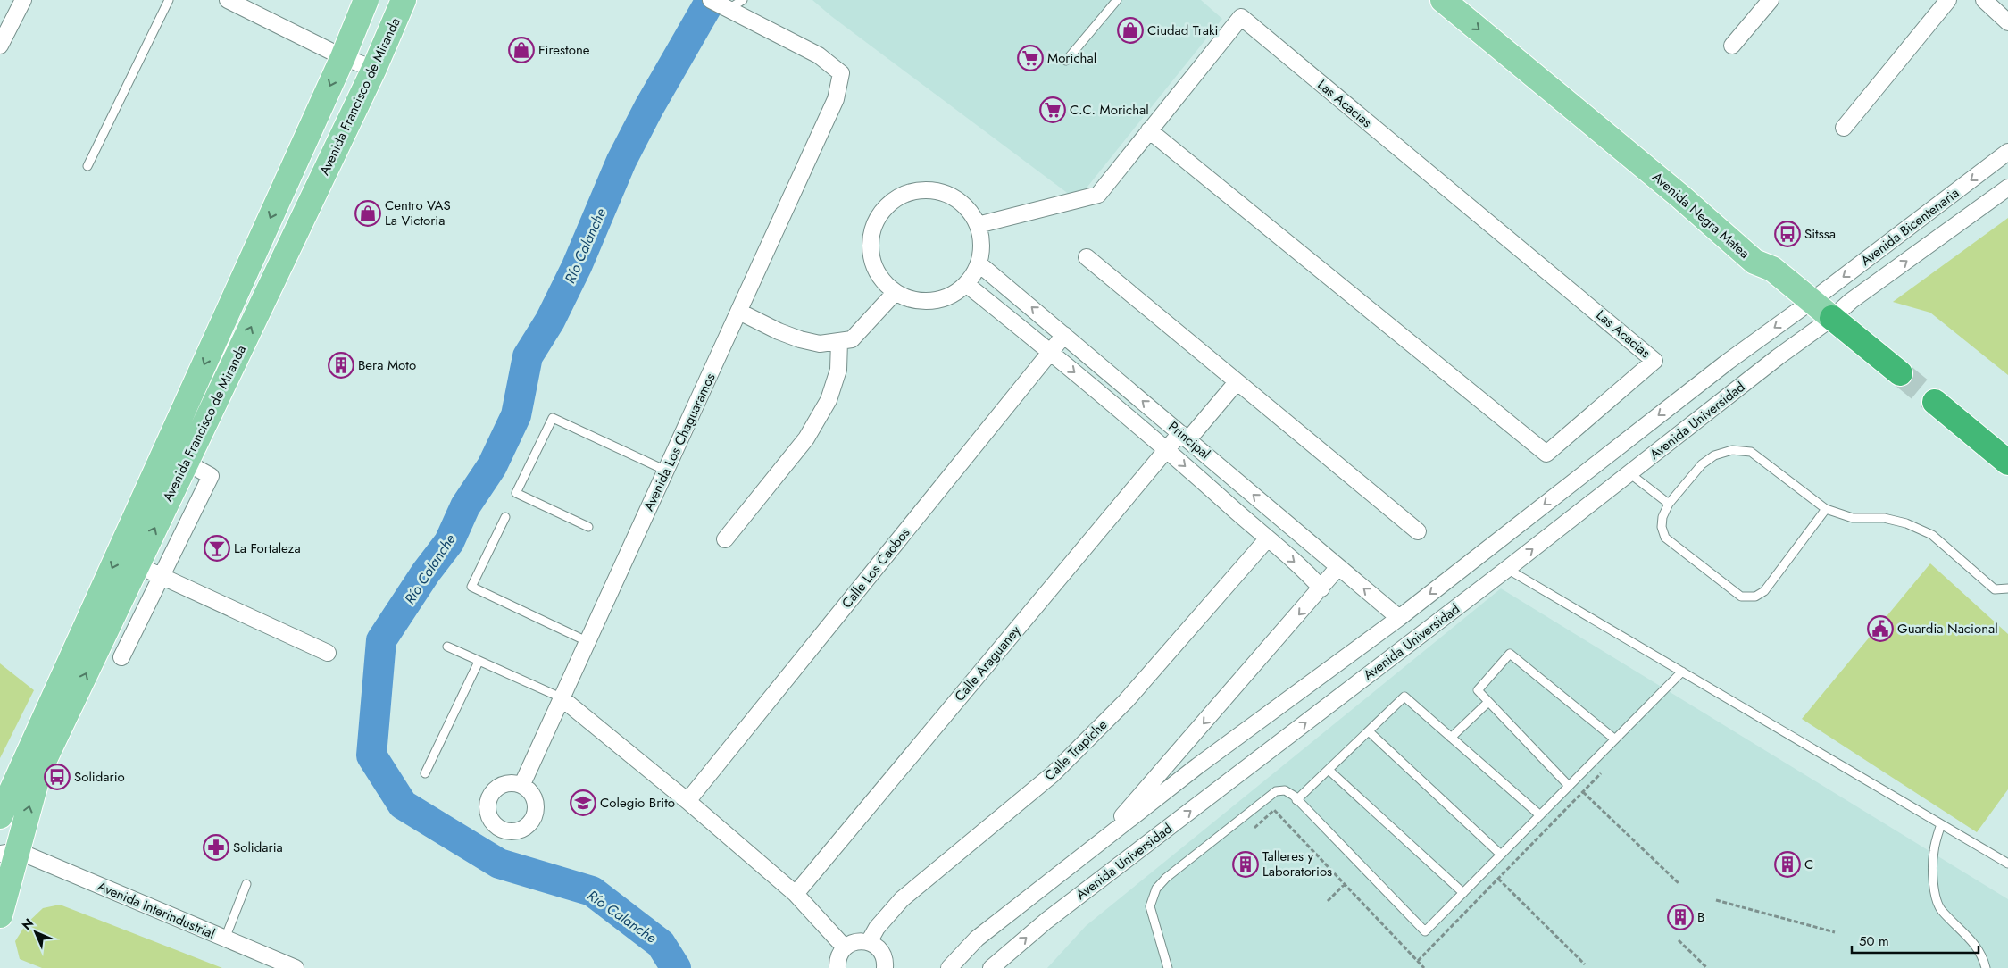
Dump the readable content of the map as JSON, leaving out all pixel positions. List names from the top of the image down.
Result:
{
  "streets": {
    "main road": ["Avenida Francisco de Miranda", "Avenida Negra Matea"],
    "street": [
      "Las Acacias",
      "Avenida Bicentenaria",
      "Avenida Universidad",
      "Principal",
      "Avenida Los Chaguaramos",
      "Calle Los Caobos",
      "Calle Araguaney",
      "Calle Trapiche",
      "Avenida Interindustrial"
    ]
  },
  "crossings": [
    ["Avenida Francisco de Miranda", "Avenida Interindustrial"],
    ["Las Acacias", "Principal"],
    ["Avenida Bicentenaria", "Avenida Universidad"],
    ["Avenida Universidad", "Principal"],
    ["Principal", "Calle Los Caobos"],
    ["Principal", "Calle Araguaney"],
    ["Principal", "Calle Trapiche"]
  ],
  "water": ["Río Calanche"],
  "places": {
    "shop": ["Ciudad Traki", "Firestone", "Centro VAS La Victoria"],
    "supermarket": ["Morichal", "C.C. Morichal"],
    "bus stop": ["Sitssa", "Solidario"],
    "building": [
      "Bera Moto",
      "Talleres y Laboratorios",
      "C",
      "B"
    ],
    "bar": ["La Fortaleza"],
    "public building": ["Guardia Nacional"],
    "school or university": ["Colegio Brito"],
    "pharmacy": ["Solidaria"]
  },
  "scale_bar": "50 m",
  "north": "top left"
}
